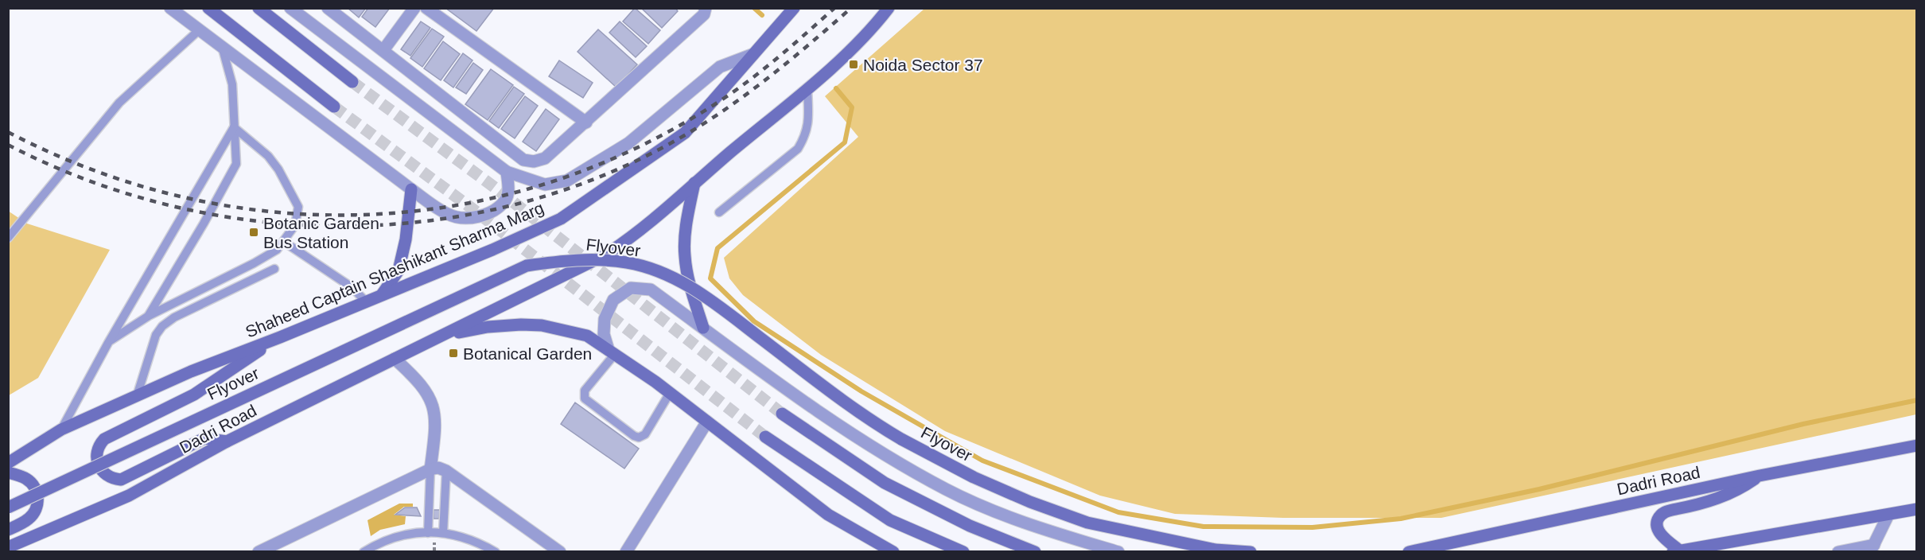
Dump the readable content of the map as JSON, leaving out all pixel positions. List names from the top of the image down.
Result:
{
  "streets": {
    "main road": ["Flyover", "Shaheed Captain Shashikant Sharma Marg", "Dadri Road"]
  },
  "places": {
    "transit": ["Noida Sector 37", "Botanic Garden Bus Station", "Botanical Garden"]
  }
}
